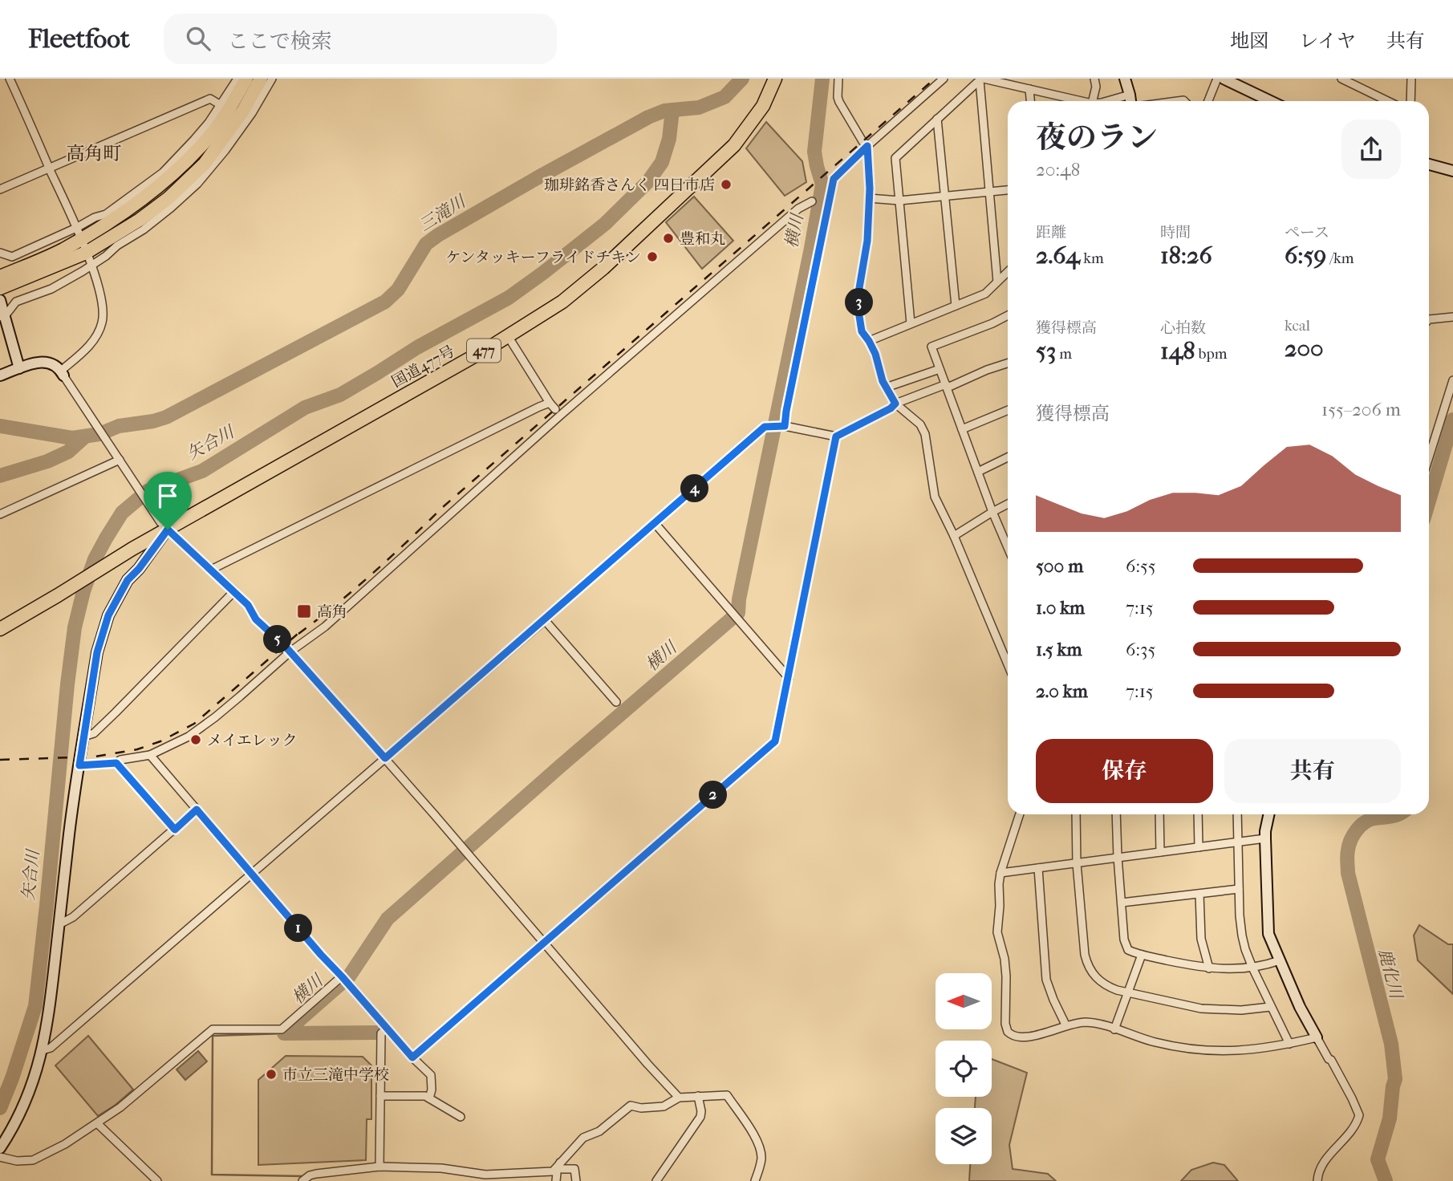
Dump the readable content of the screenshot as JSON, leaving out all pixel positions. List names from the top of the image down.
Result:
{
  "streets": {
    "highway": ["477", "国道477号"]
  },
  "districts": ["高角町"],
  "water": [
    "三滝川",
    "横川",
    "矢合川",
    "鹿化川"
  ],
  "places": {
    "other": [
      "珈琲銘香さんく 四日市店",
      "豊和丸",
      "ケンタッキーフライドチキン",
      "メイエレック",
      "市立三滝中学校"
    ],
    "transit": ["高角"]
  },
  "north": "left",
  "page": {
    "header": "Fleetfoot",
    "search": "ここで検索",
    "nav": ["地図", "レイヤ", "共有"],
    "heading": ["夜のラン", "20:48"],
    "stats": [
      ["距離", "2.64 km"],
      ["時間", "18:26"],
      ["ペース", "6:59 /km"],
      ["獲得標高", "53 m"],
      ["心拍数", "148 bpm"],
      ["kcal", "200"]
    ],
    "pins": [
      "3",
      "4",
      "5",
      "2",
      "1"
    ],
    "chart": ["獲得標高", "155–206 m"],
    "list": [
      {
        "name": "500 m",
        "note": "6:55"
      },
      {
        "name": "1.0 km",
        "note": "7:15"
      },
      {
        "name": "1.5 km",
        "note": "6:35"
      },
      {
        "name": "2.0 km",
        "note": "7:15"
      }
    ],
    "buttons": ["保存", "共有"]
  }
}
